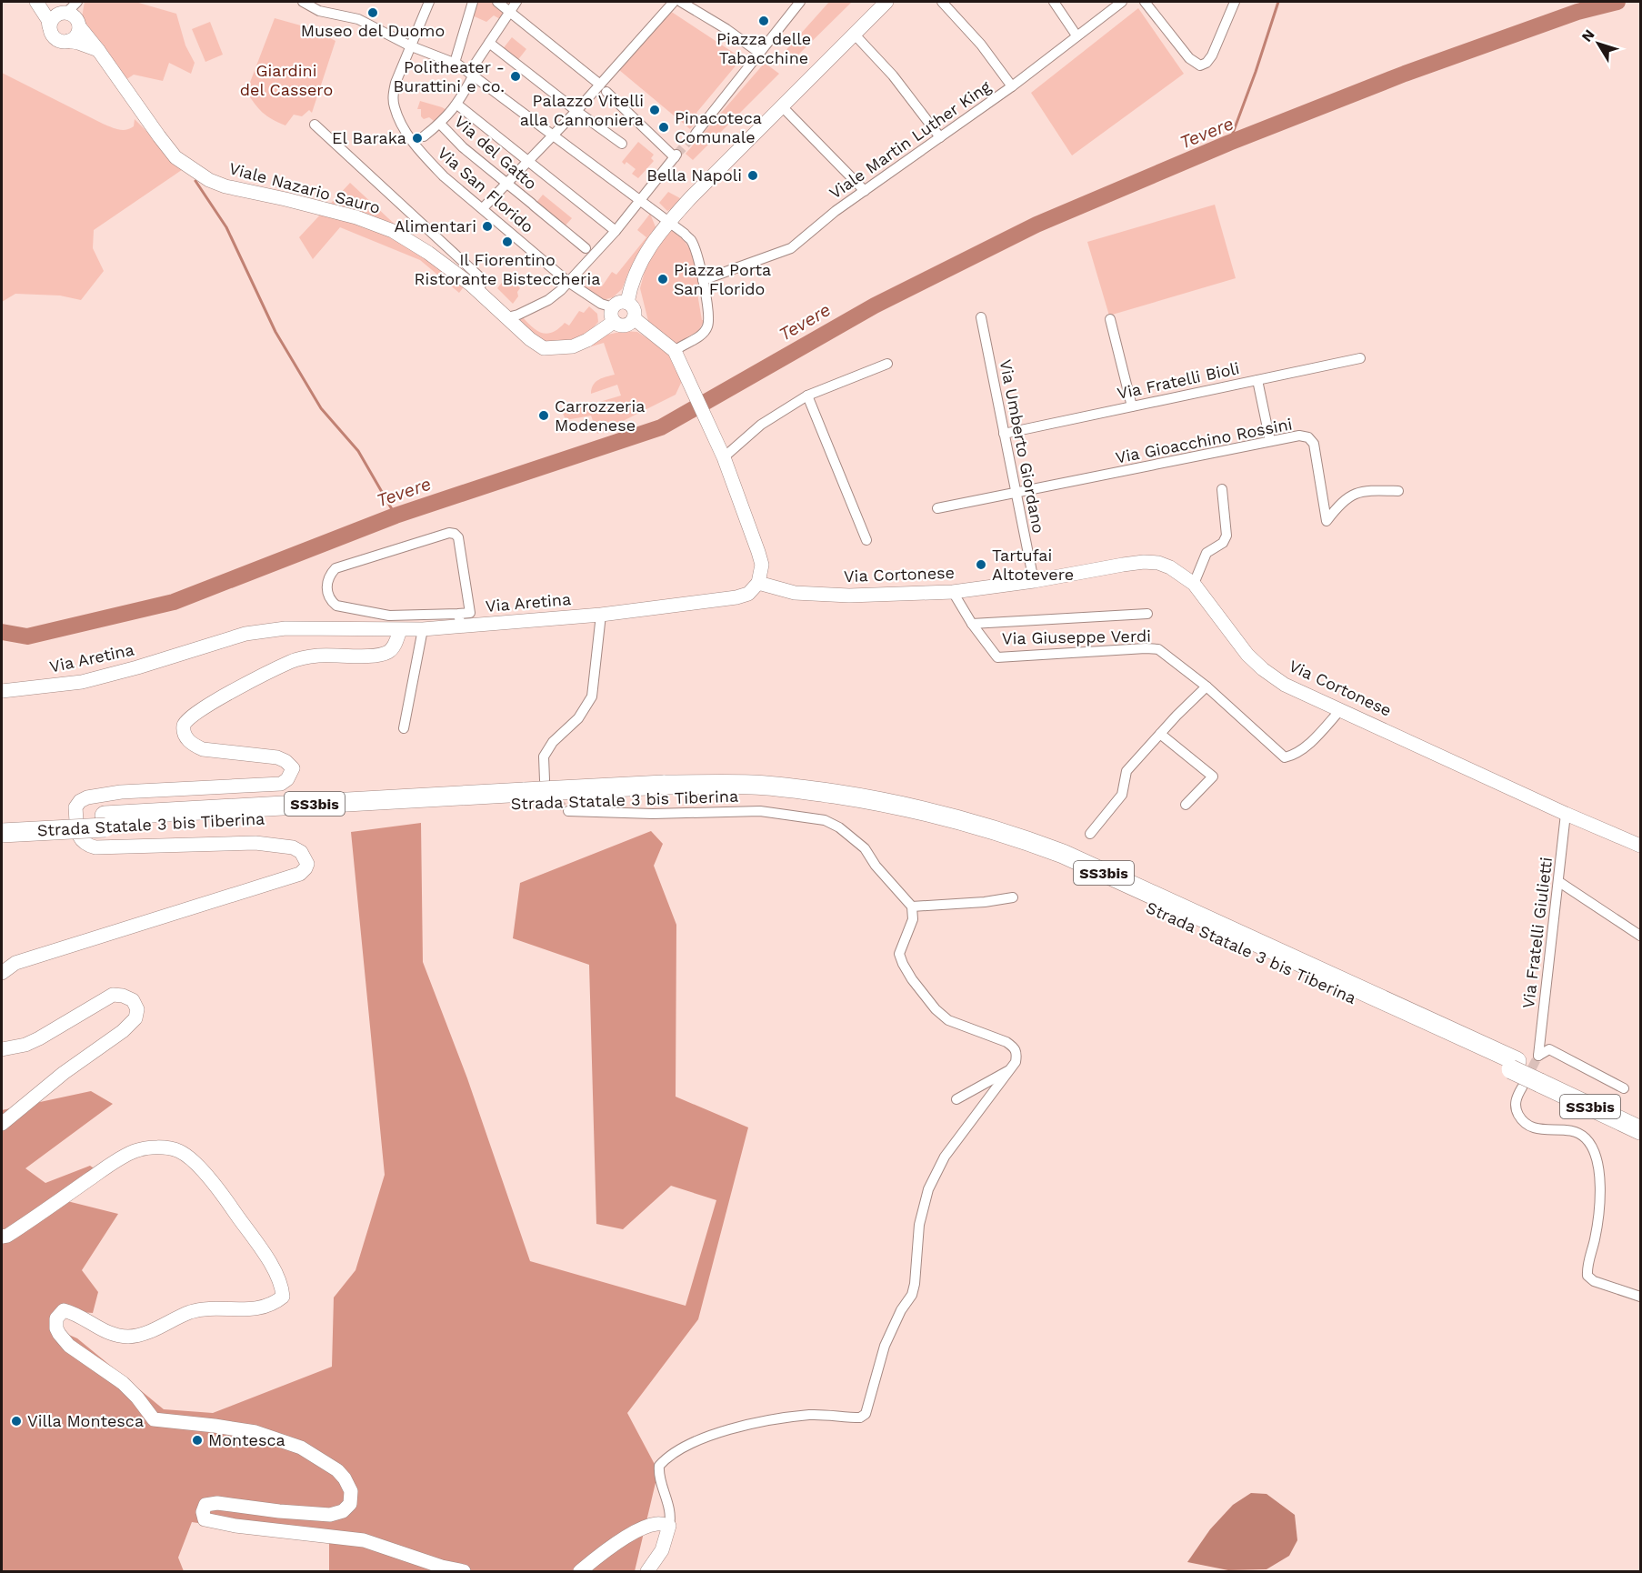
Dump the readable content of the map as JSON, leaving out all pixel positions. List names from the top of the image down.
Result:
{
  "streets": {
    "highway": ["Strada Statale 3 bis Tiberina", "SS3bis"],
    "street": [
      "Viale Martin Luther King",
      "Via del Gatto",
      "Viale Nazario Sauro",
      "Via San Florido",
      "Via Fratelli Bioli",
      "Via Gioacchino Rossini",
      "Via Umberto Giordano",
      "Via Cortonese",
      "Via Aretina",
      "Via Giuseppe Verdi",
      "Via Fratelli Giulietti"
    ]
  },
  "crossings": [
    ["Viale Nazario Sauro", "Via San Florido"],
    ["Via Fratelli Bioli", "Via Umberto Giordano"],
    ["Via Gioacchino Rossini", "Via Umberto Giordano"],
    ["Via Umberto Giordano", "Via Cortonese"],
    ["Via Cortonese", "Via Aretina"],
    ["Via Cortonese", "Via Giuseppe Verdi"],
    ["Via Cortonese", "Via Fratelli Giulietti"]
  ],
  "water": ["Tevere"],
  "parks": ["Giardini del Cassero"],
  "places": [
    "Museo del Duomo",
    "Piazza delle Tabacchine",
    "Politheater - Burattini e co.",
    "Palazzo Vitelli alla Cannoniera",
    "Pinacoteca Comunale",
    "El Baraka",
    "Bella Napoli",
    "Alimentari",
    "Il Fiorentino Ristorante Bisteccheria",
    "Piazza Porta San Florido",
    "Carrozzeria Modenese",
    "Tartufai Altotevere",
    "Villa Montesca",
    "Montesca"
  ],
  "north": "top left"
}
